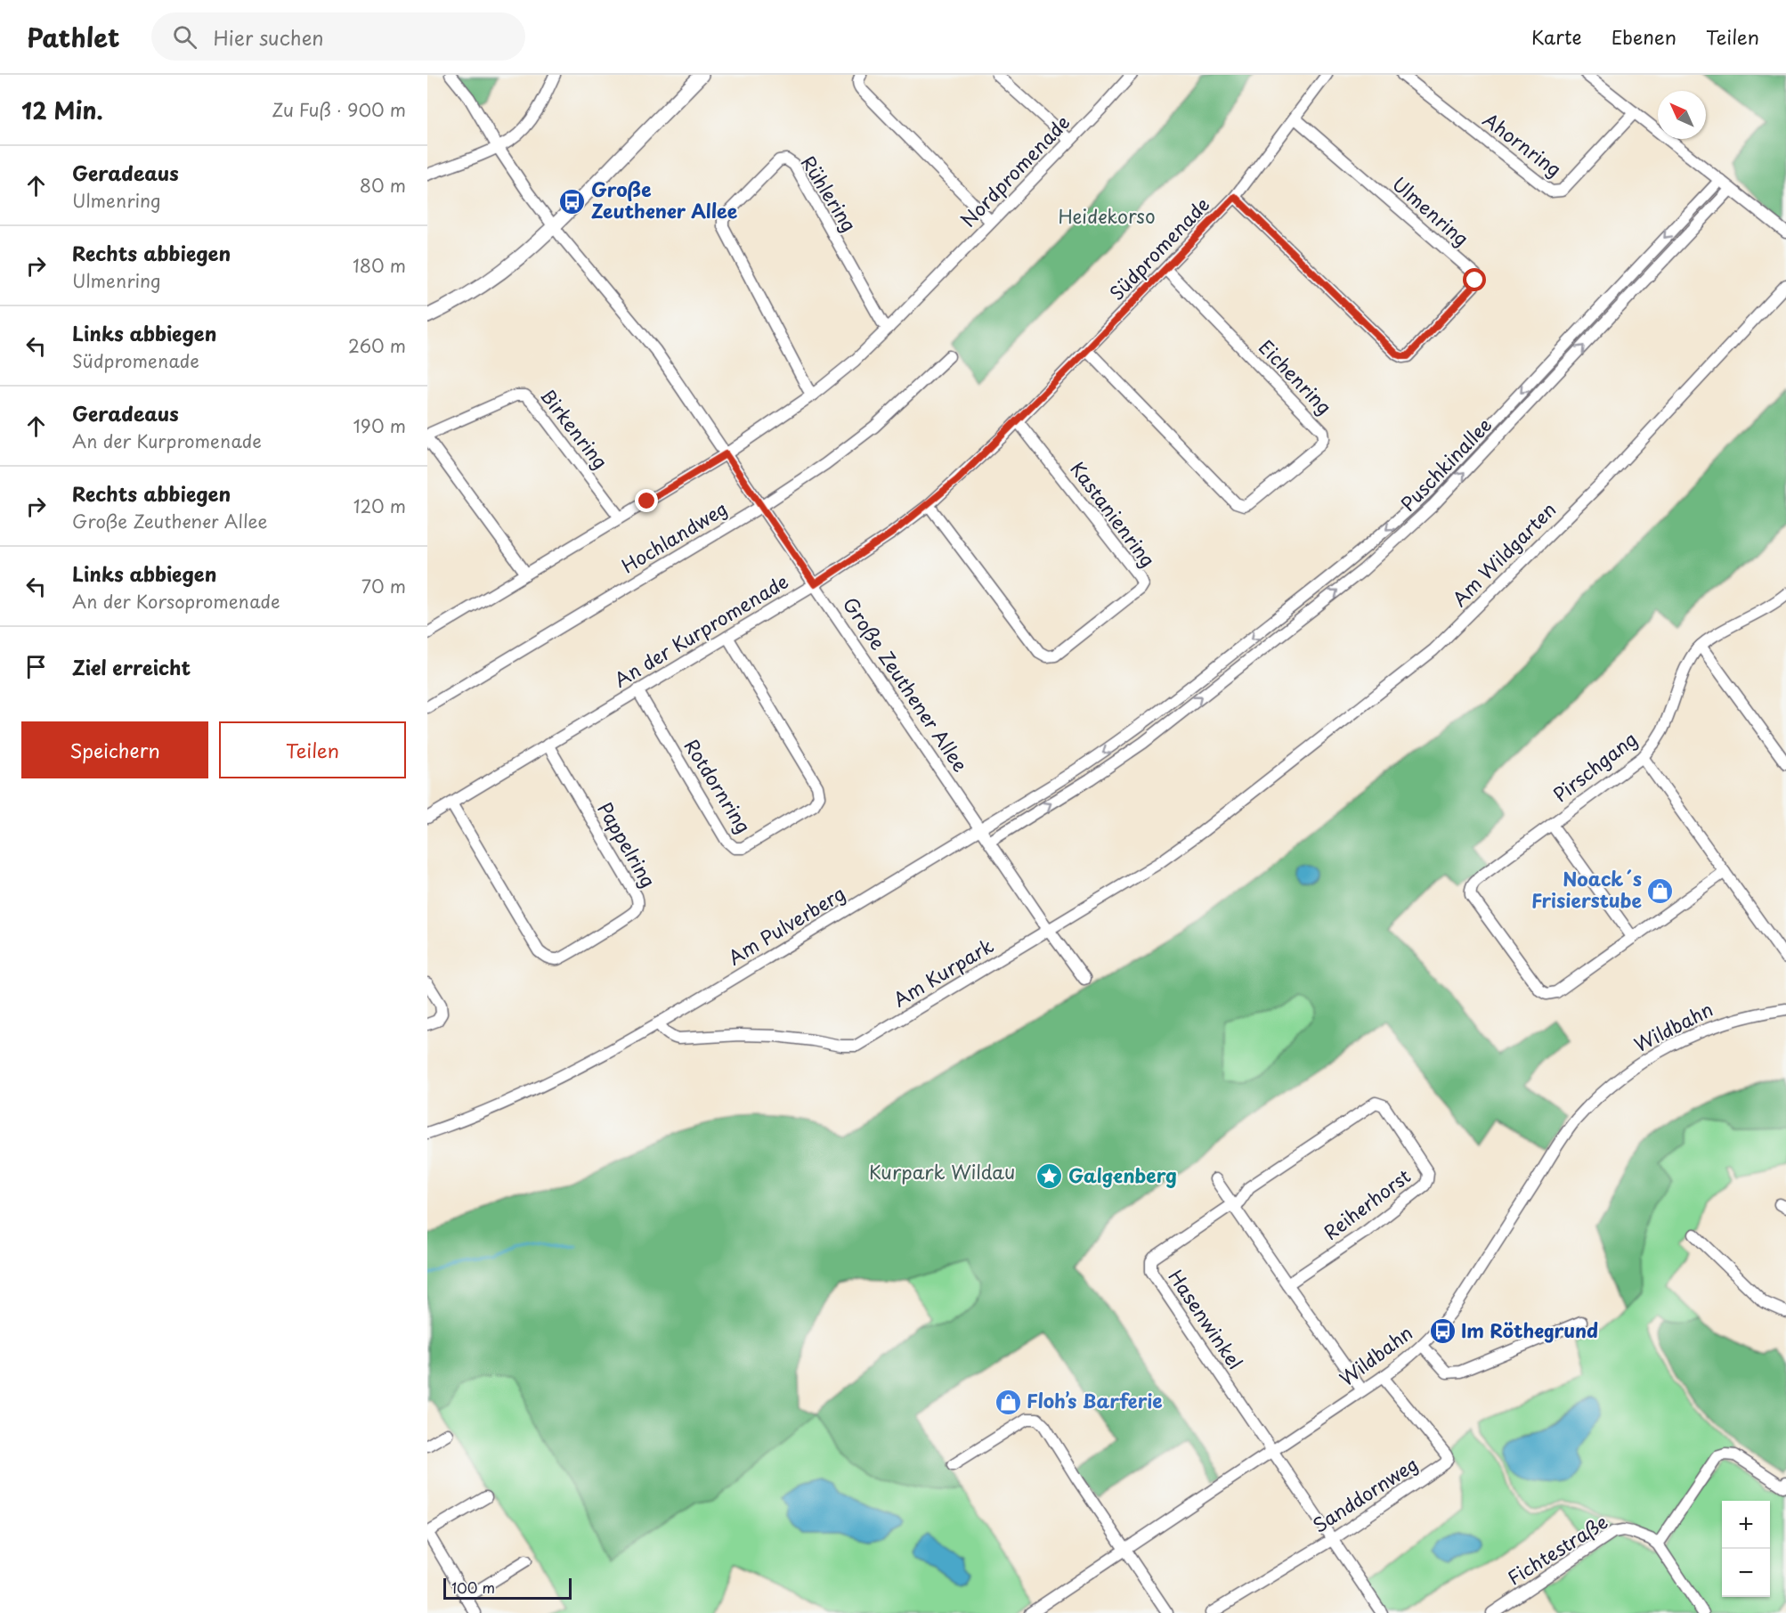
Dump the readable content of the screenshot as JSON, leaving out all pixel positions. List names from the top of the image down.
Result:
{
  "streets": {
    "street": [
      "Ahornring",
      "Nordpromenade",
      "Rühlering",
      "Ulmenring",
      "Südpromenade",
      "Eichenring",
      "Birkenring",
      "Puschkinallee",
      "Kastanienring",
      "Hochlandweg",
      "Am Wildgarten",
      "An der Kurpromenade",
      "Große Zeuthener Allee",
      "Pirschgang",
      "Rotdornring",
      "Pappelring",
      "Am Pulverberg",
      "Am Kurpark",
      "Wildbahn",
      "Reiherhorst",
      "Hasenwinkel",
      "Sanddornweg",
      "Fichtestraße"
    ]
  },
  "crossings": [
    ["Nordpromenade", "Rühlering"],
    ["Nordpromenade", "Birkenring"],
    ["Nordpromenade", "Große Zeuthener Allee"],
    ["Ulmenring", "Südpromenade"],
    ["Südpromenade", "Eichenring"],
    ["Südpromenade", "Kastanienring"],
    ["Südpromenade", "An der Kurpromenade"],
    ["Puschkinallee", "Große Zeuthener Allee"],
    ["Puschkinallee", "Am Pulverberg"],
    ["Kastanienring", "An der Kurpromenade"],
    ["Hochlandweg", "Große Zeuthener Allee"],
    ["Am Wildgarten", "Am Kurpark"],
    ["An der Kurpromenade", "Große Zeuthener Allee"],
    ["An der Kurpromenade", "Rotdornring"],
    ["An der Kurpromenade", "Pappelring"],
    ["Große Zeuthener Allee", "Am Pulverberg"],
    ["Große Zeuthener Allee", "Am Kurpark"],
    ["Am Pulverberg", "Am Kurpark"],
    ["Wildbahn", "Hasenwinkel"],
    ["Wildbahn", "Sanddornweg"],
    ["Reiherhorst", "Hasenwinkel"],
    ["Hasenwinkel", "Sanddornweg"]
  ],
  "parks": ["Heidekorso", "Kurpark Wildau"],
  "places": {
    "bus stop": ["Große Zeuthener Allee", "Im Röthegrund"],
    "shop": ["Noack´s Frisierstube", "Floh’s Barferie"],
    "place": ["Galgenberg"]
  },
  "scale_bar": "100 m",
  "north": "top left",
  "page": {
    "header": "Pathlet",
    "search": "Hier suchen",
    "nav": ["Karte", "Ebenen", "Teilen"],
    "heading": ["12 Min.", "Zu Fuß · 900 m"],
    "list": [
      ["Geradeaus", "Ulmenring", "80 m"],
      ["Rechts abbiegen", "Ulmenring", "180 m"],
      ["Links abbiegen", "Südpromenade", "260 m"],
      ["Geradeaus", "An der Kurpromenade", "190 m"],
      ["Rechts abbiegen", "Große Zeuthener Allee", "120 m"],
      ["Links abbiegen", "An der Korsopromenade", "70 m"],
      "Ziel erreicht"
    ],
    "buttons": ["Speichern", "Teilen"],
    "map_buttons": ["+", "−"],
    "scale": "100 m"
  }
}
